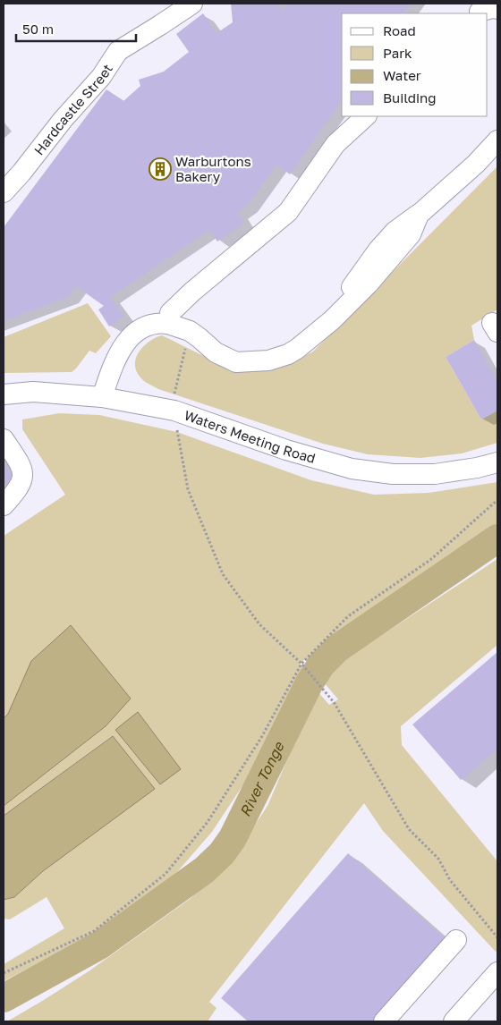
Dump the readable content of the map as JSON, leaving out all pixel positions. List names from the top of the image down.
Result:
{
  "streets": {
    "street": ["Hardcastle Street", "Waters Meeting Road"]
  },
  "water": ["River Tonge"],
  "places": {
    "building": ["Warburtons Bakery"]
  },
  "legend": [
    "Road",
    "Park",
    "Water",
    "Building"
  ],
  "scale_bar": "50 m"
}
